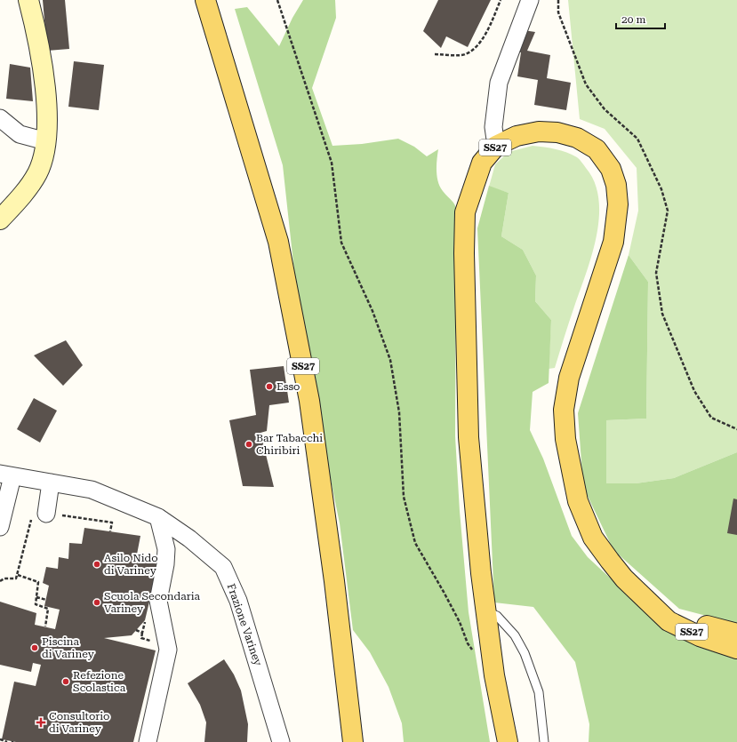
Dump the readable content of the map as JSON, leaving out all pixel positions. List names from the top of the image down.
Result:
{
  "streets": {
    "main road": ["SS27"],
    "street": ["Frazione Variney"]
  },
  "places": {
    "other": [
      "Esso",
      "Bar Tabacchi Chiribiri",
      "Asilo Nido di Variney",
      "Scuola Secondaria Variney",
      "Piscina di Variney",
      "Refezione Scolastica"
    ],
    "health": ["Consultorio di Variney"]
  },
  "scale_bar": "20 m"
}
